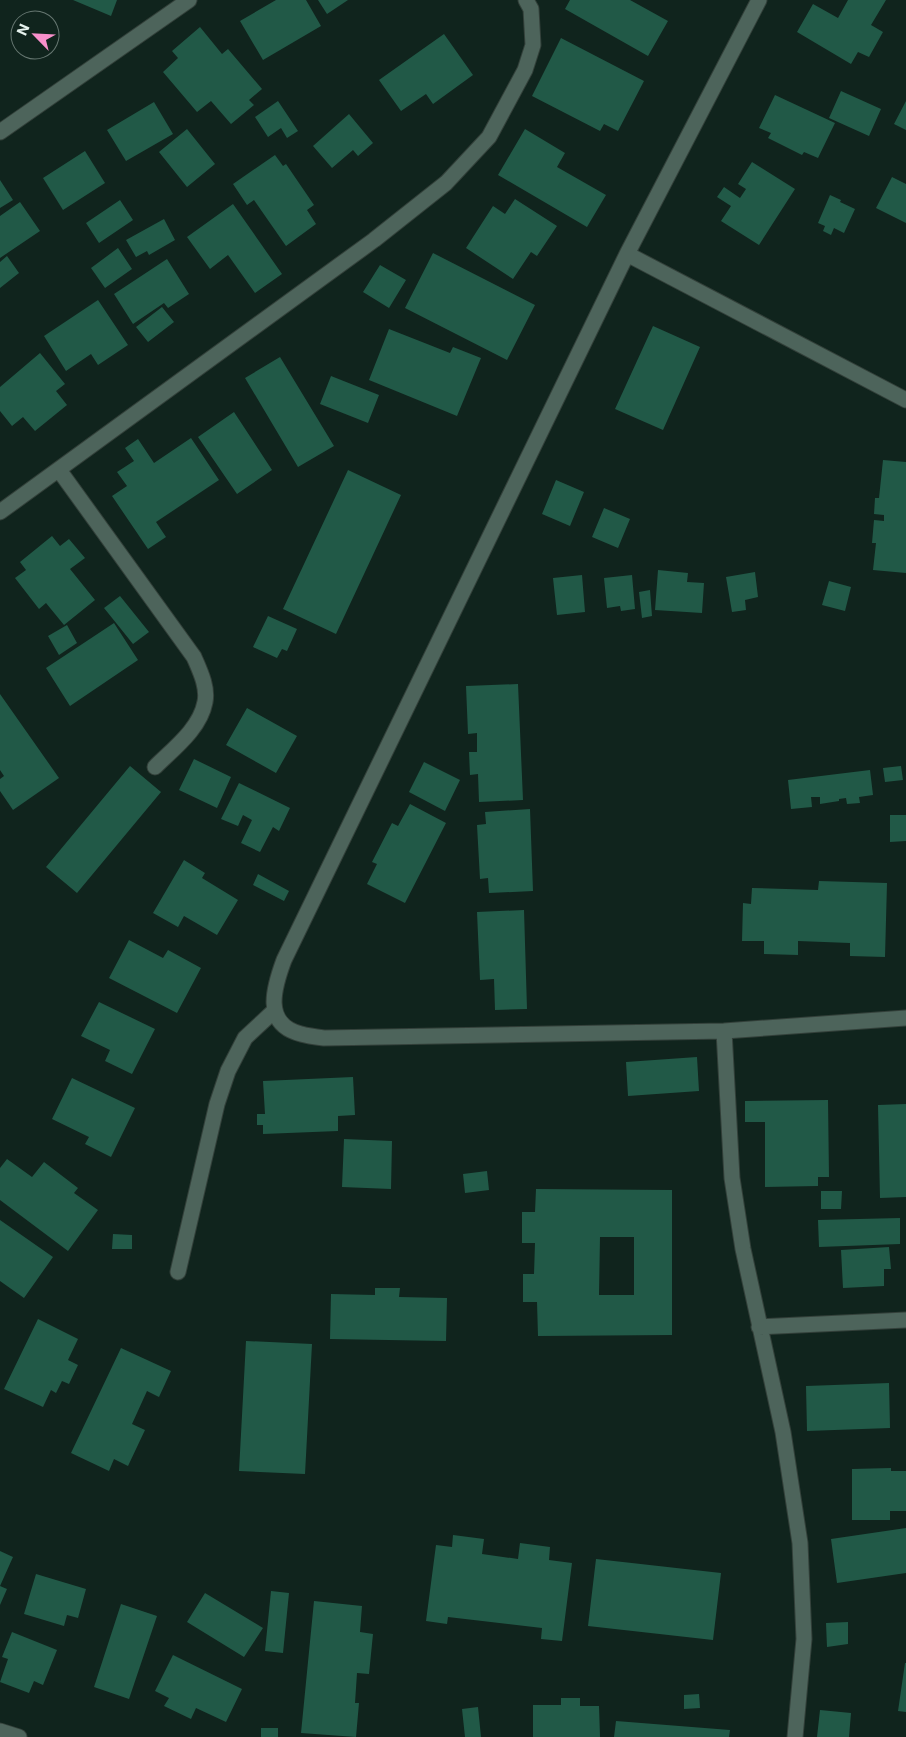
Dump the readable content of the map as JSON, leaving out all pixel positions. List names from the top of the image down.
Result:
{
  "north": "top left"
}
